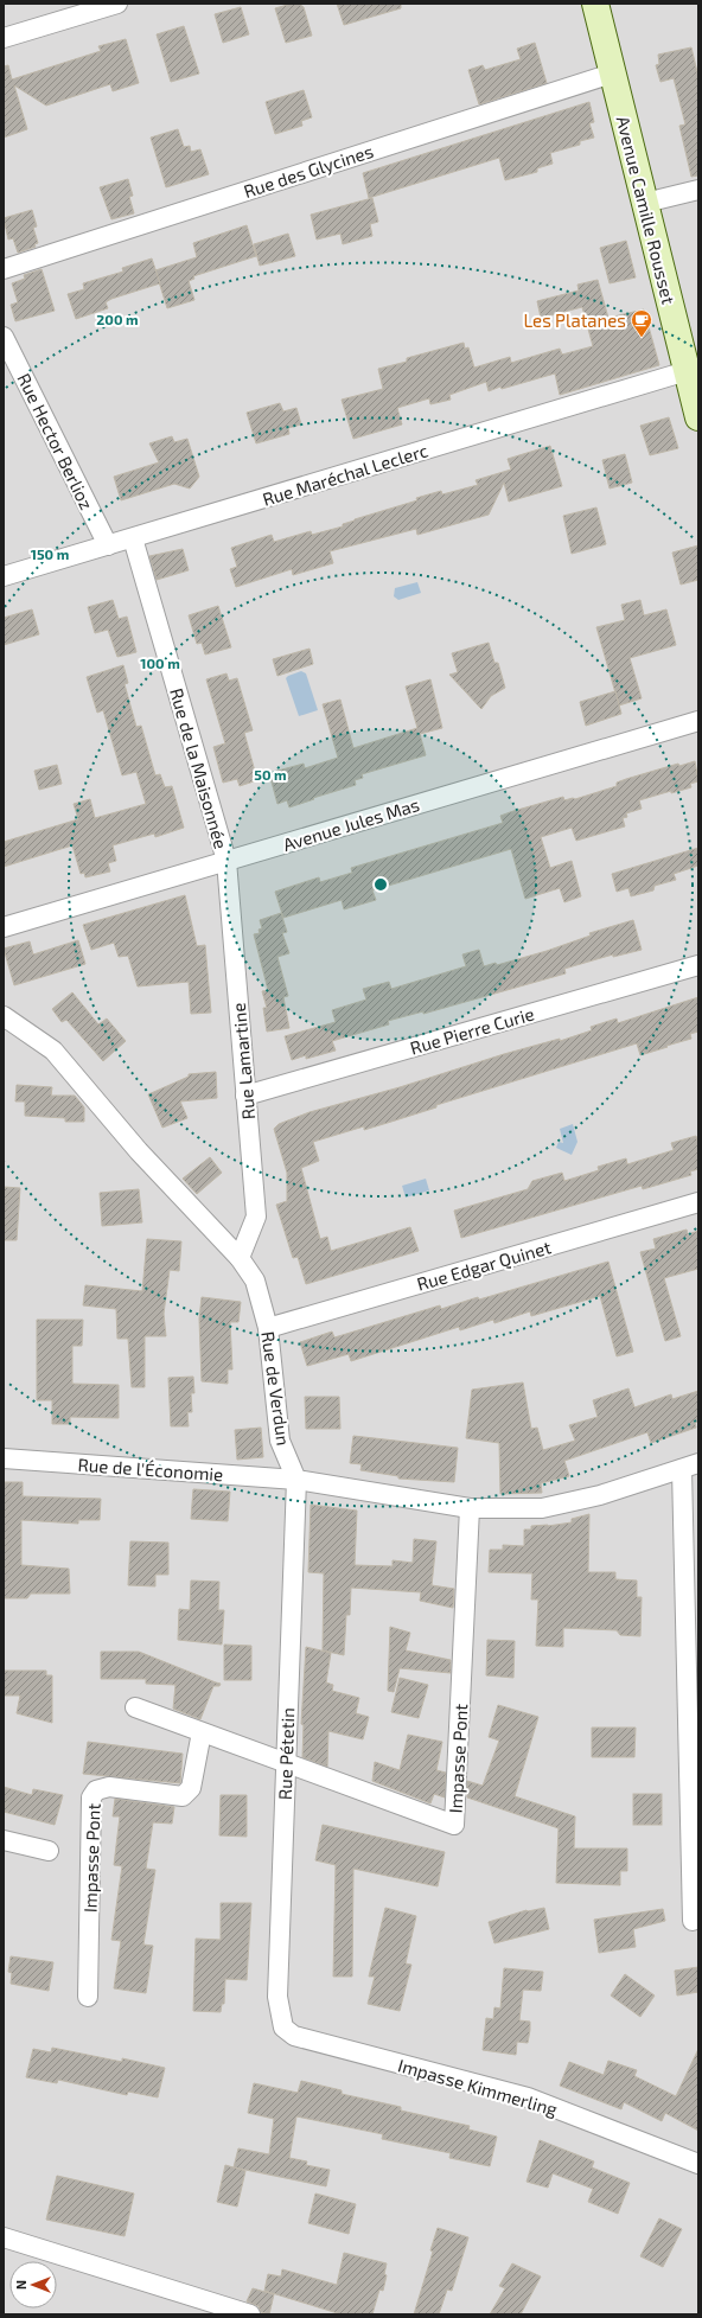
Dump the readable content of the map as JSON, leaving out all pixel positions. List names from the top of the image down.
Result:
{
  "streets": {
    "street": [
      "Rue des Glycines",
      "Avenue Camille Rousset",
      "Rue Hector Berlioz",
      "Rue Maréchal Leclerc",
      "Rue de la Maisonnée",
      "Avenue Jules Mas",
      "Rue Pierre Curie",
      "Rue Lamartine",
      "Rue Edgar Quinet",
      "Rue de Verdun",
      "Rue de l'Économie",
      "Rue Pétetin",
      "Impasse Pont",
      "Impasse Kimmerling"
    ]
  },
  "crossings": [
    ["Rue des Glycines", "Avenue Camille Rousset"],
    ["Avenue Camille Rousset", "Rue Maréchal Leclerc"],
    ["Rue Hector Berlioz", "Rue Maréchal Leclerc"],
    ["Rue Maréchal Leclerc", "Rue de la Maisonnée"],
    ["Rue de la Maisonnée", "Avenue Jules Mas"],
    ["Rue de la Maisonnée", "Rue Lamartine"],
    ["Avenue Jules Mas", "Rue Lamartine"],
    ["Rue Pierre Curie", "Rue Lamartine"],
    ["Rue Lamartine", "Rue de Verdun"],
    ["Rue Edgar Quinet", "Rue de Verdun"],
    ["Rue de Verdun", "Rue de l'Économie"],
    ["Rue de Verdun", "Rue Pétetin"],
    ["Rue de l'Économie", "Rue Pétetin"],
    ["Rue Pétetin", "Impasse Pont"],
    ["Rue Pétetin", "Impasse Kimmerling"]
  ],
  "places": {
    "cafe": ["Les Platanes"]
  },
  "north": "left",
  "rings": [
    "200 m",
    "150 m",
    "100 m",
    "50 m"
  ]
}
